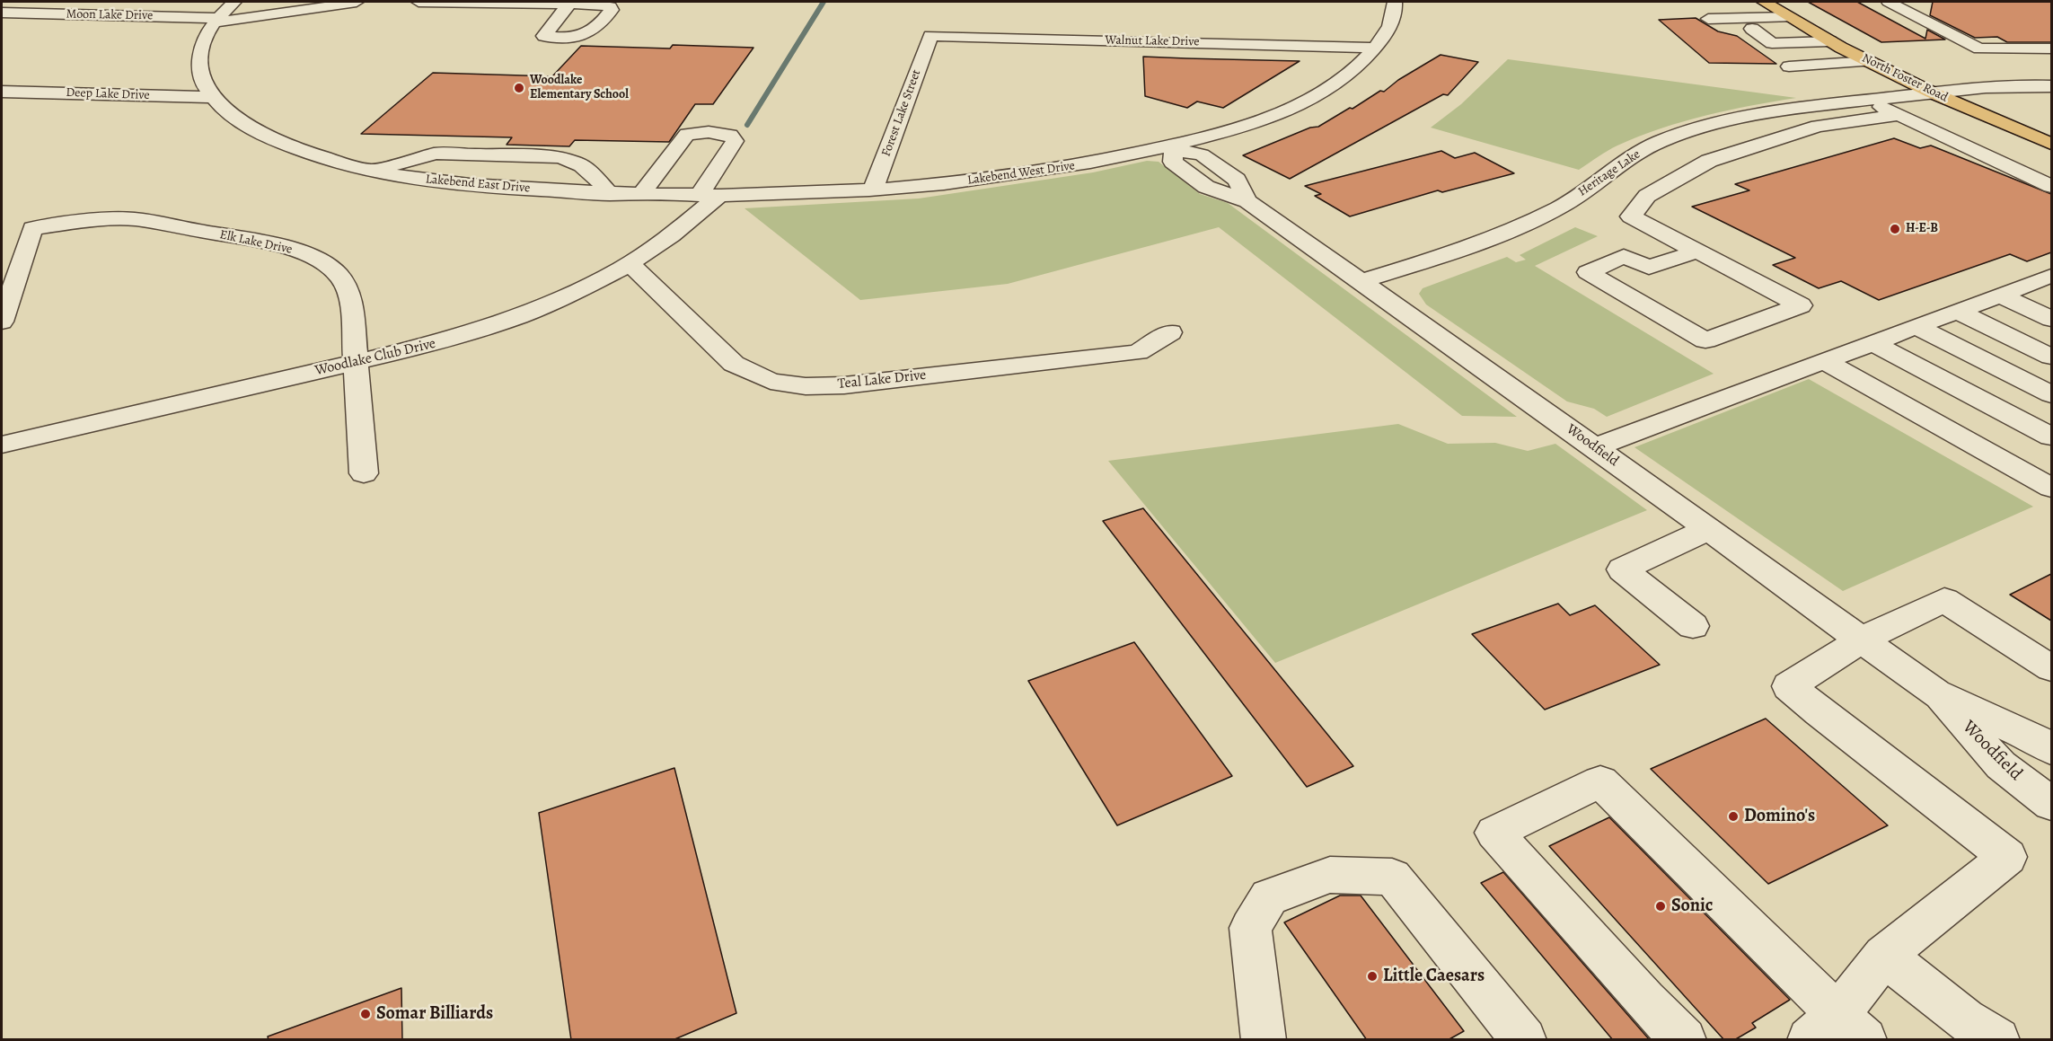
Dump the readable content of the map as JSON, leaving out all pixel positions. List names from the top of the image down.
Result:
{
  "streets": {
    "main road": ["North Foster Road"],
    "street": [
      "Moon Lake Drive",
      "Walnut Lake Drive",
      "Deep Lake Drive",
      "Forest Lake Street",
      "Lakebend West Drive",
      "Heritage Lake",
      "Lakebend East Drive",
      "Elk Lake Drive",
      "Woodlake Club Drive",
      "Teal Lake Drive",
      "Woodfield"
    ]
  },
  "crossings": [
    ["Moon Lake Drive", "Lakebend East Drive"],
    ["Walnut Lake Drive", "Forest Lake Street"],
    ["Walnut Lake Drive", "Lakebend West Drive"],
    ["North Foster Road", "Heritage Lake"],
    ["Deep Lake Drive", "Lakebend East Drive"],
    ["Forest Lake Street", "Lakebend West Drive"],
    ["Forest Lake Street", "Lakebend East Drive"],
    ["Lakebend West Drive", "Lakebend East Drive"],
    ["Lakebend West Drive", "Woodfield"],
    ["Heritage Lake", "Woodfield"],
    ["Lakebend East Drive", "Woodlake Club Drive"],
    ["Elk Lake Drive", "Woodlake Club Drive"],
    ["Woodlake Club Drive", "Teal Lake Drive"]
  ],
  "places": [
    "Woodlake Elementary School",
    "H-E-B",
    "Domino's",
    "Sonic",
    "Little Caesars",
    "Somar Billiards"
  ]
}
